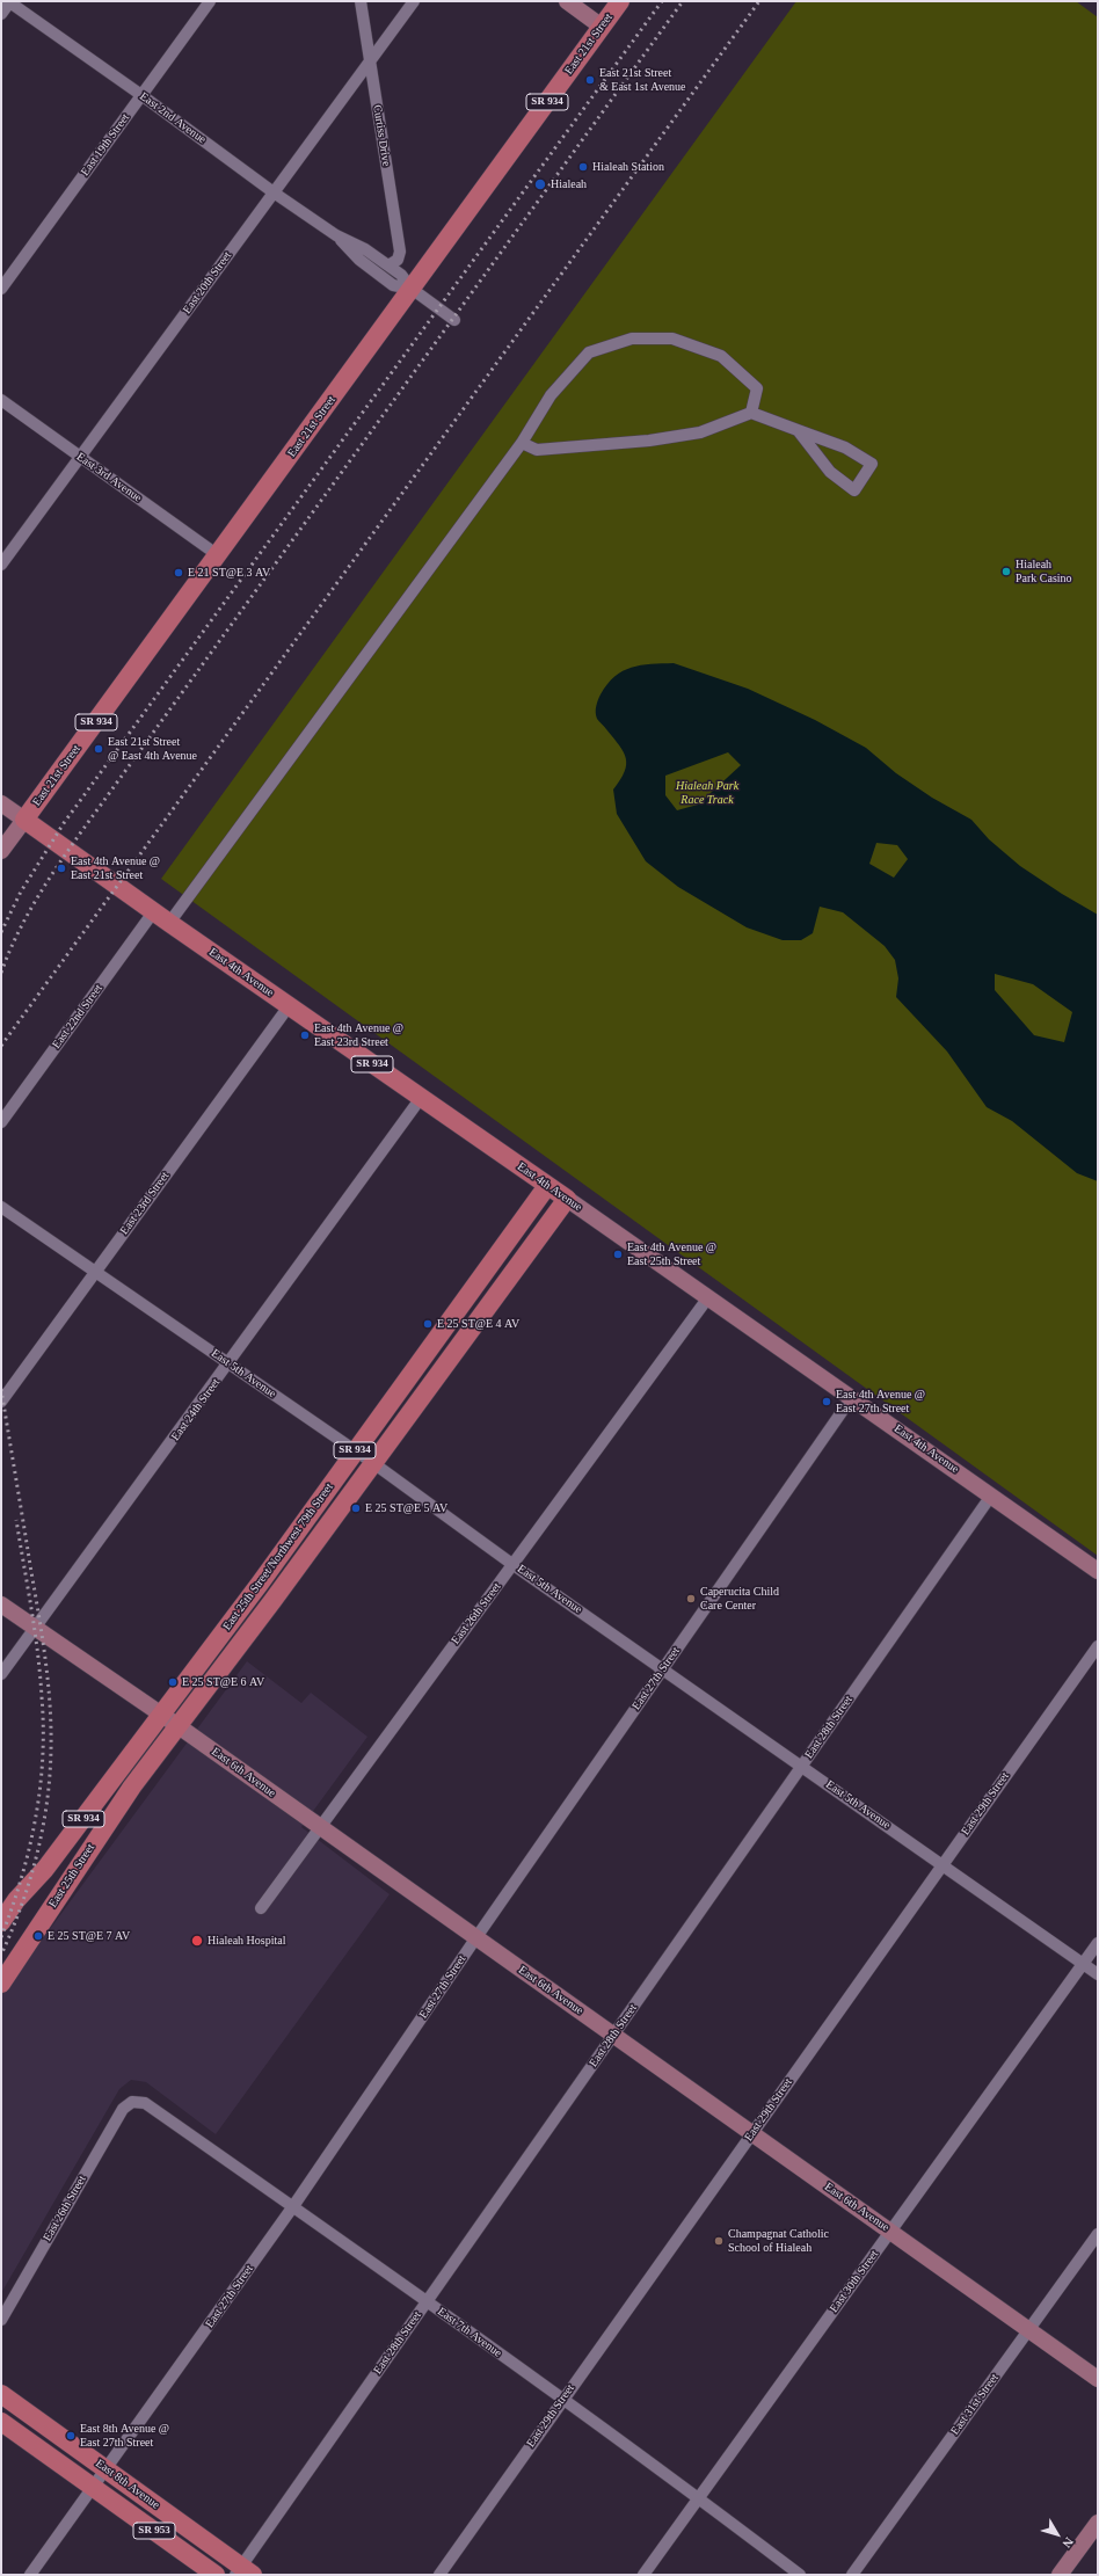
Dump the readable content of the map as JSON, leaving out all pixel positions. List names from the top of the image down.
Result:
{
  "streets": {
    "main road": [
      "East 21st Street",
      "SR 934",
      "East 4th Avenue",
      "East 25th Street/Northwest 79th Street",
      "East 25th Street",
      "East 8th Avenue",
      "SR 953"
    ],
    "street": [
      "East 2nd Avenue",
      "Curtiss Drive",
      "East 19th Street",
      "East 20th Street",
      "East 3rd Avenue",
      "East 22nd Street",
      "East 23rd Street",
      "East 5th Avenue",
      "East 24th Street",
      "East 26th Street",
      "East 27th Street",
      "East 28th Street",
      "East 6th Avenue",
      "East 29th Street",
      "East 30th Street",
      "East 7th Avenue",
      "East 31st Street"
    ]
  },
  "crossings": [
    ["East 21st Street", "East 2nd Avenue"],
    ["East 21st Street", "East 3rd Avenue"],
    ["East 21st Street", "East 4th Avenue"],
    ["East 2nd Avenue", "Curtiss Drive"],
    ["East 2nd Avenue", "East 19th Street"],
    ["East 2nd Avenue", "East 20th Street"],
    ["Curtiss Drive", "East 20th Street"],
    ["East 20th Street", "East 3rd Avenue"],
    ["East 4th Avenue", "East 22nd Street"],
    ["East 4th Avenue", "East 23rd Street"],
    ["East 4th Avenue", "East 24th Street"],
    ["East 4th Avenue", "East 25th Street/Northwest 79th Street"],
    ["East 4th Avenue", "East 26th Street"],
    ["East 4th Avenue", "East 27th Street"],
    ["East 4th Avenue", "East 28th Street"],
    ["East 23rd Street", "East 5th Avenue"],
    ["East 5th Avenue", "East 24th Street"],
    ["East 5th Avenue", "East 25th Street/Northwest 79th Street"],
    ["East 5th Avenue", "East 26th Street"],
    ["East 5th Avenue", "East 27th Street"],
    ["East 5th Avenue", "East 28th Street"],
    ["East 5th Avenue", "East 29th Street"],
    ["East 5th Avenue", "East 30th Street"],
    ["East 24th Street", "East 6th Avenue"],
    ["East 25th Street/Northwest 79th Street", "East 6th Avenue"],
    ["East 25th Street/Northwest 79th Street", "East 25th Street"],
    ["East 26th Street", "East 6th Avenue"],
    ["East 26th Street", "East 7th Avenue"],
    ["East 27th Street", "East 6th Avenue"],
    ["East 27th Street", "East 7th Avenue"],
    ["East 27th Street", "East 8th Avenue"],
    ["East 28th Street", "East 6th Avenue"],
    ["East 28th Street", "East 7th Avenue"],
    ["East 28th Street", "East 8th Avenue"],
    ["East 6th Avenue", "East 29th Street"],
    ["East 6th Avenue", "East 25th Street"],
    ["East 6th Avenue", "East 30th Street"],
    ["East 6th Avenue", "East 31st Street"],
    ["East 29th Street", "East 7th Avenue"],
    ["East 30th Street", "East 7th Avenue"]
  ],
  "parks": ["Hialeah Park Race Track"],
  "places": [
    "East 21st Street & East 1st Avenue",
    "Hialeah Station",
    "Hialeah",
    "Hialeah Park Casino",
    "E 21 ST@E 3 AV",
    "East 21st Street @ East 4th Avenue",
    "East 4th Avenue @ East 21st Street",
    "East 4th Avenue @ East 23rd Street",
    "East 4th Avenue @ East 25th Street",
    "E 25 ST@E 4 AV",
    "East 4th Avenue @ East 27th Street",
    "E 25 ST@E 5 AV",
    "Caperucita Child Care Center",
    "E 25 ST@E 6 AV",
    "E 25 ST@E 7 AV",
    "Hialeah Hospital",
    "Champagnat Catholic School of Hialeah",
    "East 8th Avenue @ East 27th Street"
  ],
  "north": "bottom right"
}
